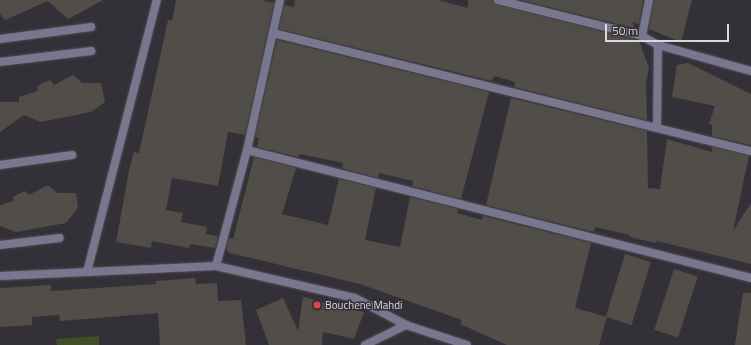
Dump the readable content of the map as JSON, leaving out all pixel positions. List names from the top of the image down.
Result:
{
  "places": ["Bouchene Mahdi"],
  "scale_bar": "50 m"
}
